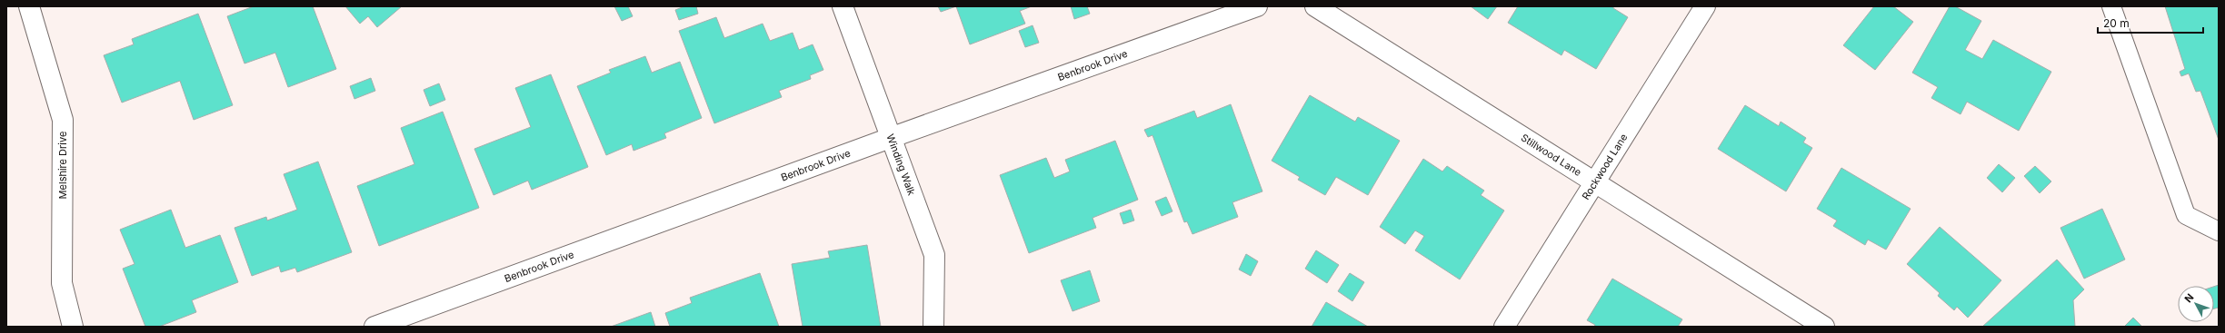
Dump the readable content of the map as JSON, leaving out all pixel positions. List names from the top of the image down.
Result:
{
  "streets": {
    "street": [
      "Benbrook Drive",
      "Stillwood Lane",
      "Winding Walk",
      "Melshire Drive",
      "Rockwood Lane"
    ]
  },
  "crossings": [
    ["Benbrook Drive", "Winding Walk"],
    ["Stillwood Lane", "Rockwood Lane"]
  ],
  "scale_bar": "20 m",
  "north": "top left"
}
